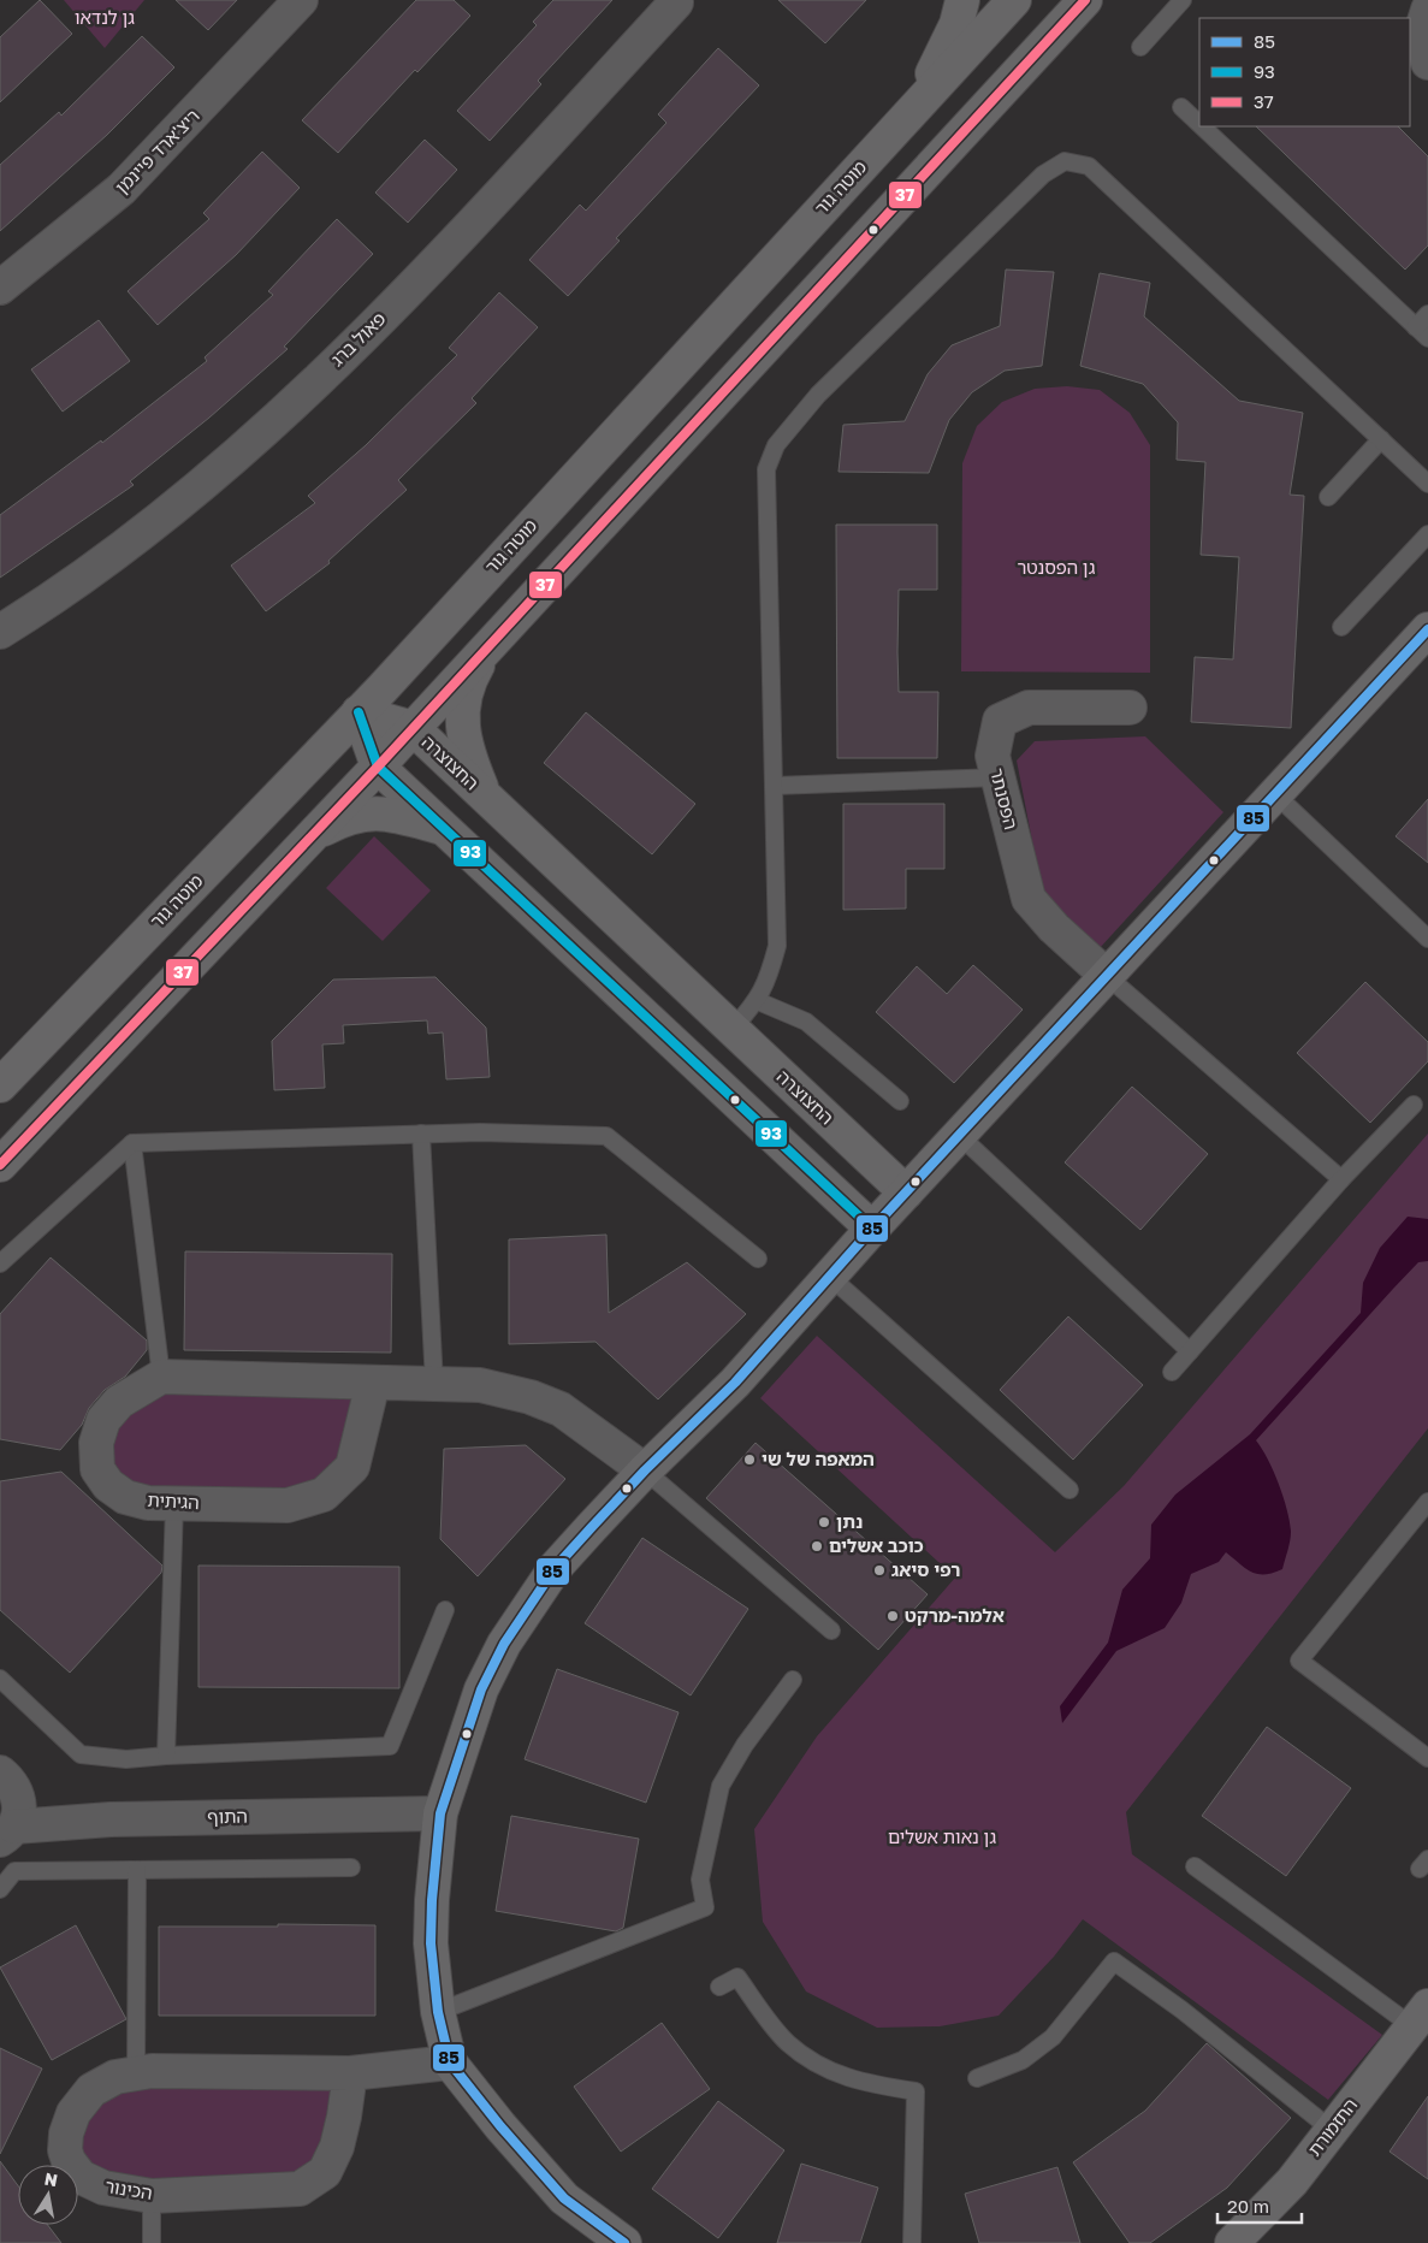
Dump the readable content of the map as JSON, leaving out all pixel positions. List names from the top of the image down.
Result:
{
  "streets": {
    "street": [
      "ריצ'ארד פיינמן",
      "מוטה גור",
      "פאול ברג",
      "החצוצרה",
      "הפסנתר",
      "הגיתית",
      "התוף",
      "התזמורת",
      "הכינור"
    ]
  },
  "crossings": [
    ["מוטה גור", "החצוצרה"]
  ],
  "parks": ["גן לנדאו", "גן הפסנטר", "גן נאות אשלים"],
  "places": [
    "המאפה של שי",
    "נתן",
    "כוכב אשלים",
    "רפי סיאג",
    "אלמה-מרקט"
  ],
  "lines": ["transit line 37", "transit line 85", "transit line 93"],
  "legend": ["85", "93", "37"],
  "scale_bar": "20 m",
  "north": "top"
}
